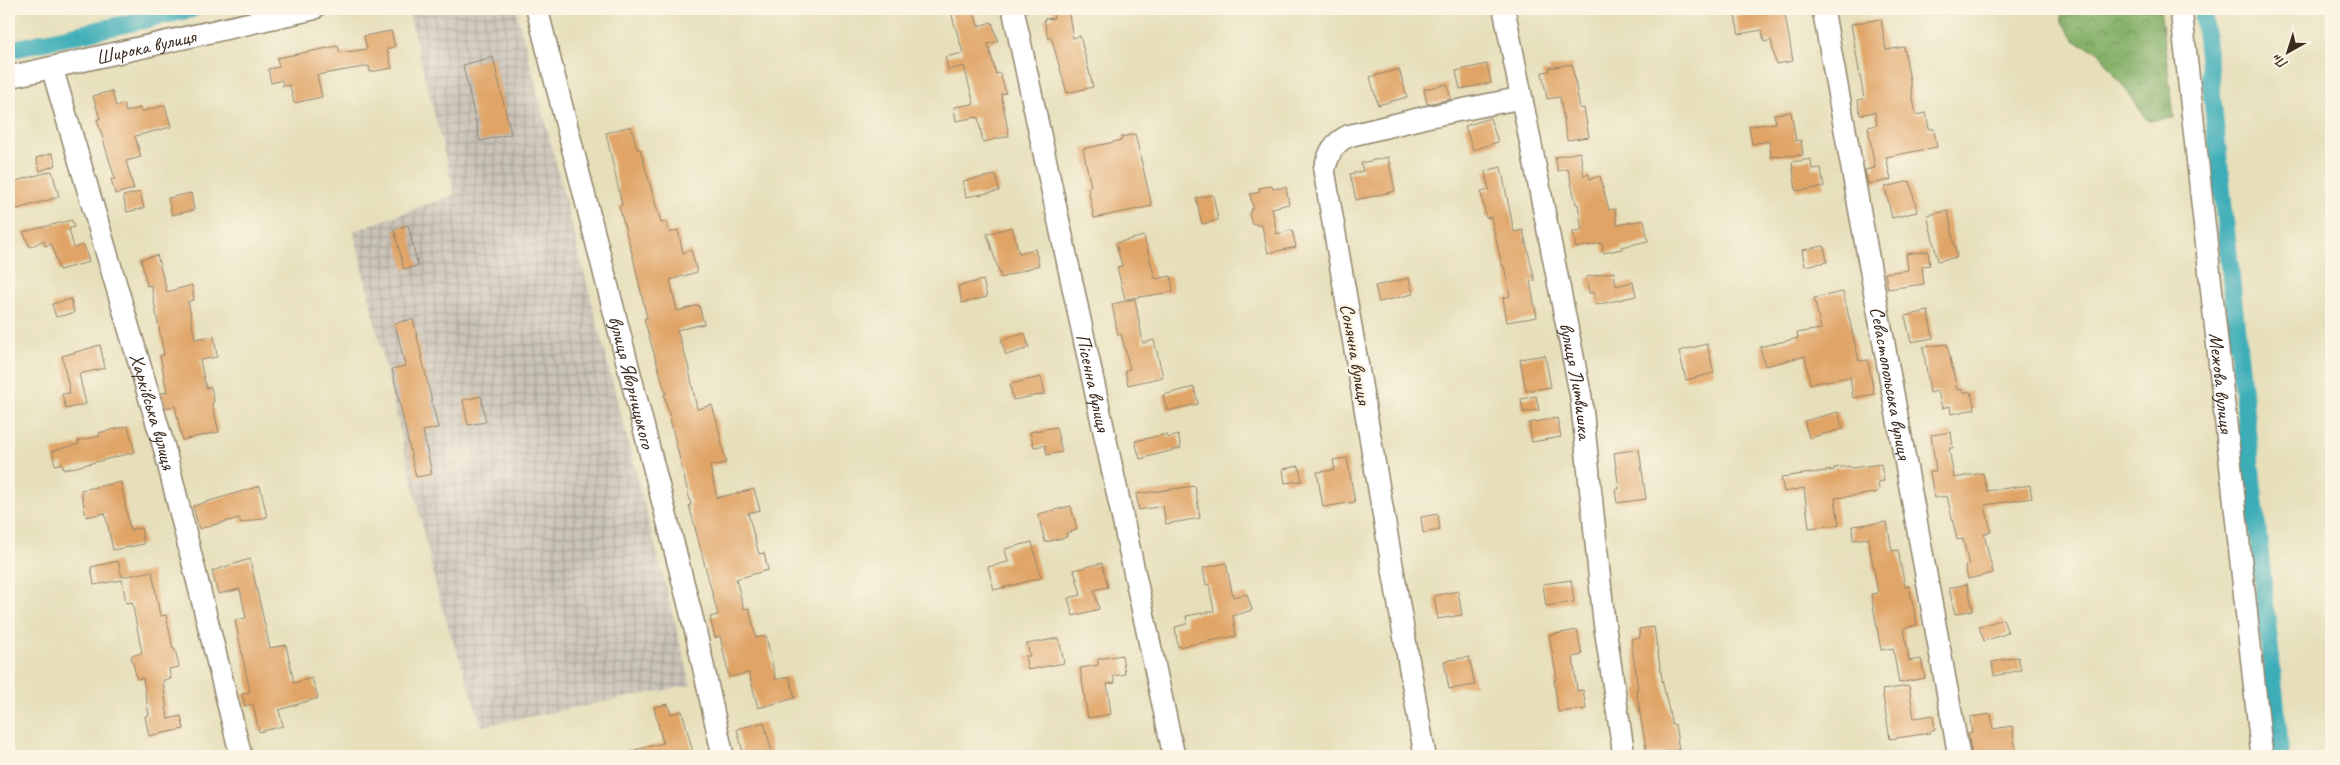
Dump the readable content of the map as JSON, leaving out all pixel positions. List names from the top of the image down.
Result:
{
  "streets": {
    "street": [
      "Широка вулиця",
      "Сонячна вулиця",
      "вулиця Литвишка",
      "вулиця Яворницького",
      "Пісенна вулиця",
      "Севастопольська вулиця",
      "Межова вулиця",
      "Харківська вулиця"
    ]
  },
  "crossings": [
    ["Широка вулиця", "Харківська вулиця"],
    ["Сонячна вулиця", "вулиця Литвишка"]
  ],
  "north": "bottom left"
}
